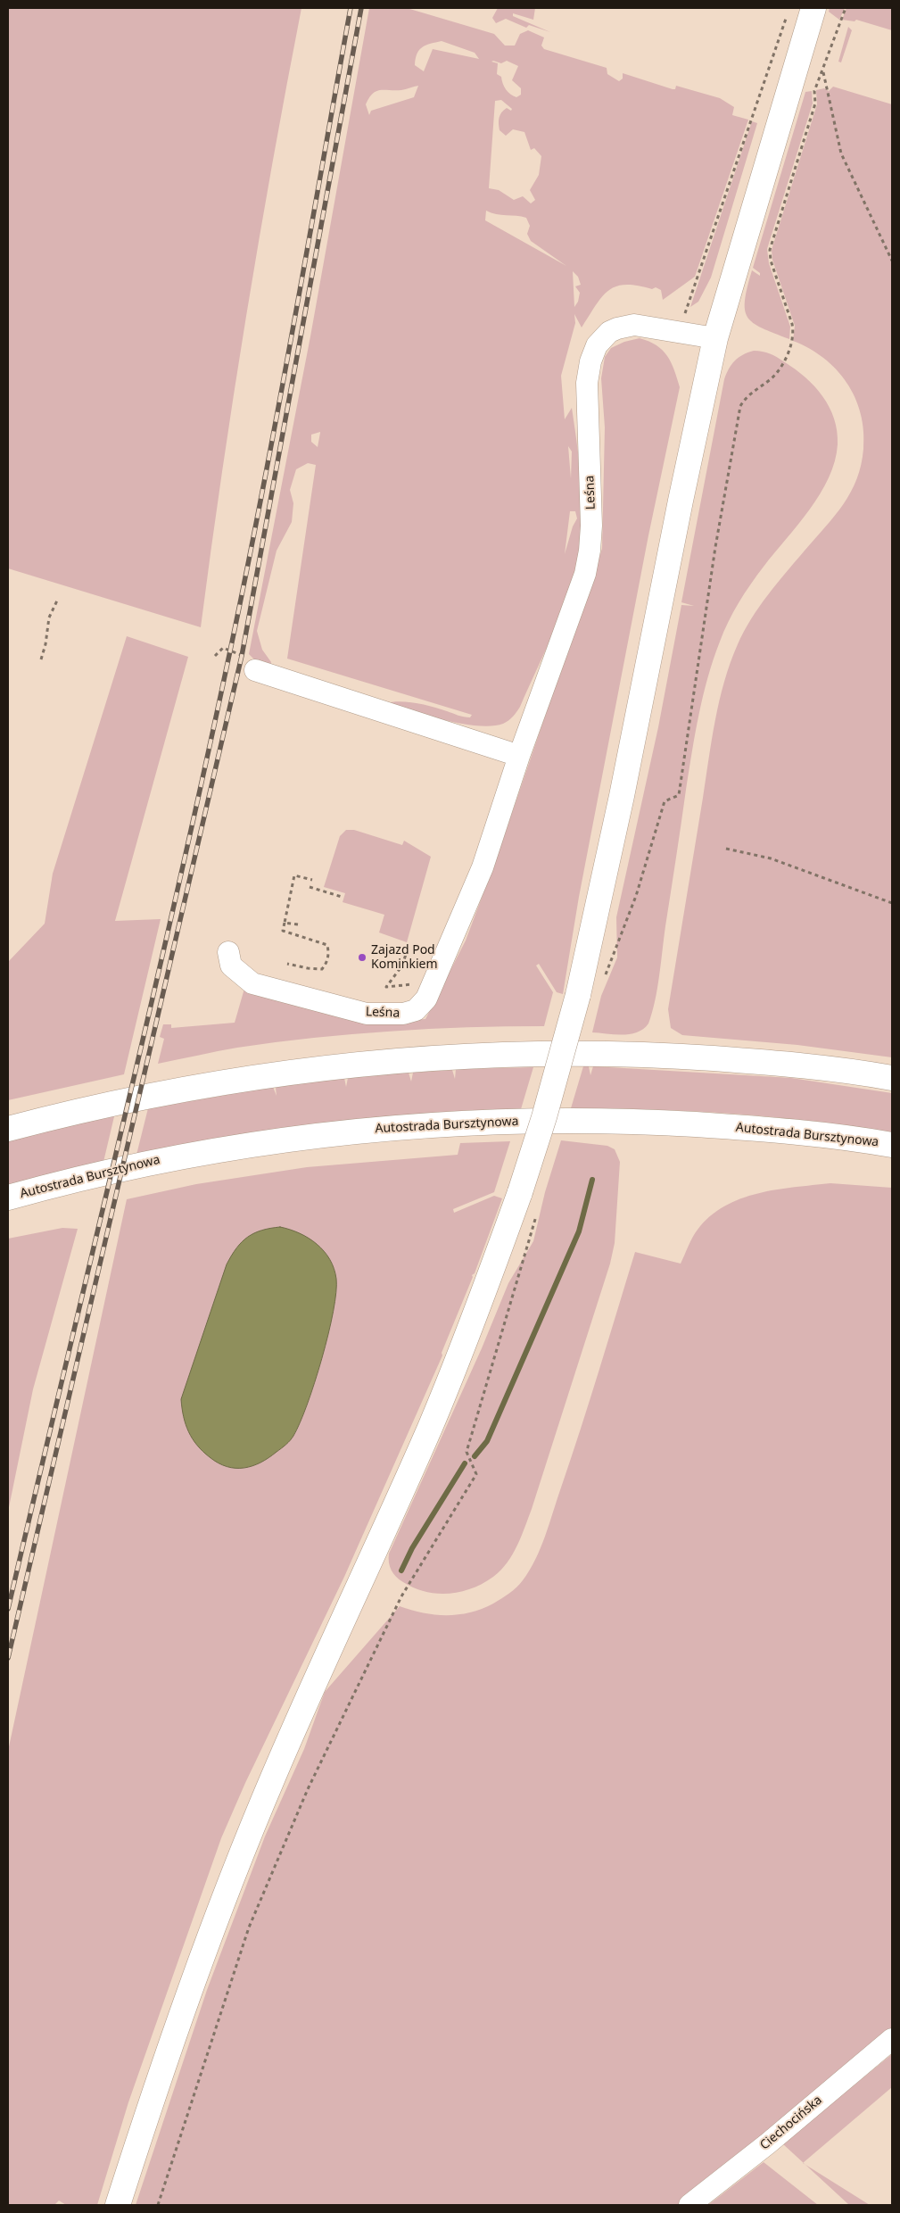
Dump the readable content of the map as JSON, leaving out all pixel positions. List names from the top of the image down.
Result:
{
  "streets": {
    "main road": ["Autostrada Bursztynowa"],
    "street": ["Leśna", "Ciechocińska"]
  },
  "places": ["Zajazd Pod Kominkiem"]
}
